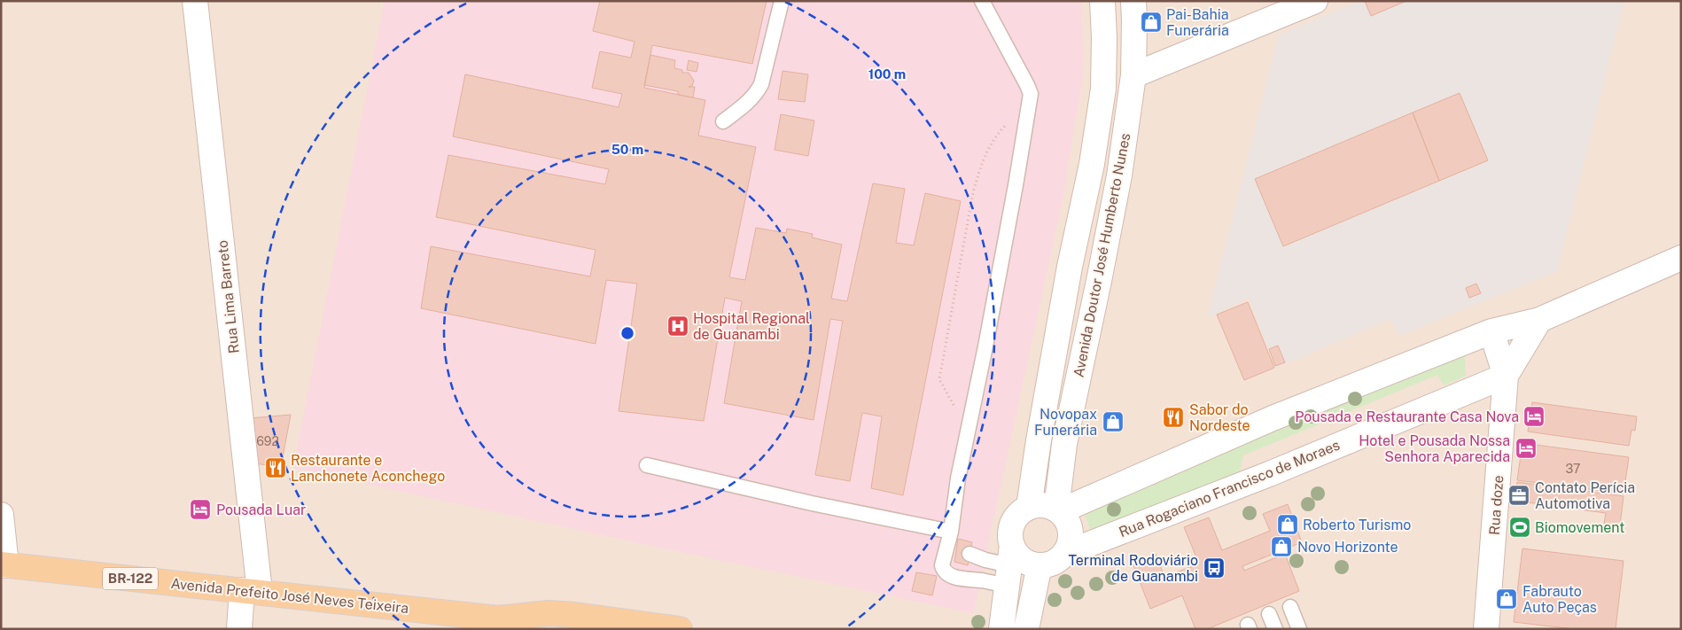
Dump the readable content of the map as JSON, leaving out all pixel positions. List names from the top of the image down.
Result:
{
  "streets": {
    "main road": ["BR-122", "Avenida Prefeito José Neves Teixeira"],
    "street": [
      "Avenida Doutor José Humberto Nunes",
      "Rua Lima Barreto",
      "Rua Rogaciano Francisco de Moraes",
      "Rua doze"
    ]
  },
  "crossings": [
    ["Rua Lima Barreto", "Avenida Prefeito José Neves Teixeira"],
    ["Rua Rogaciano Francisco de Moraes", "Rua doze"]
  ],
  "places": {
    "shop": [
      "Pai-Bahia Funerária",
      "Novopax Funerária",
      "Roberto Turismo",
      "Novo Horizonte",
      "Fabrauto Auto Peças"
    ],
    "hospital": ["Hospital Regional de Guanambi"],
    "hotel": ["Pousada e Restaurante Casa Nova", "Hotel e Pousada Nossa Senhora Aparecida", "Pousada Luar"],
    "restaurant": ["Sabor do Nordeste", "Restaurante e Lanchonete Aconchego"],
    "office": ["Contato Perícia Automotiva"],
    "sports": ["Biomovement"],
    "bus stop": ["Terminal Rodoviário de Guanambi"]
  },
  "house_numbers": ["692", "37"],
  "rings": ["100 m", "50 m"]
}
